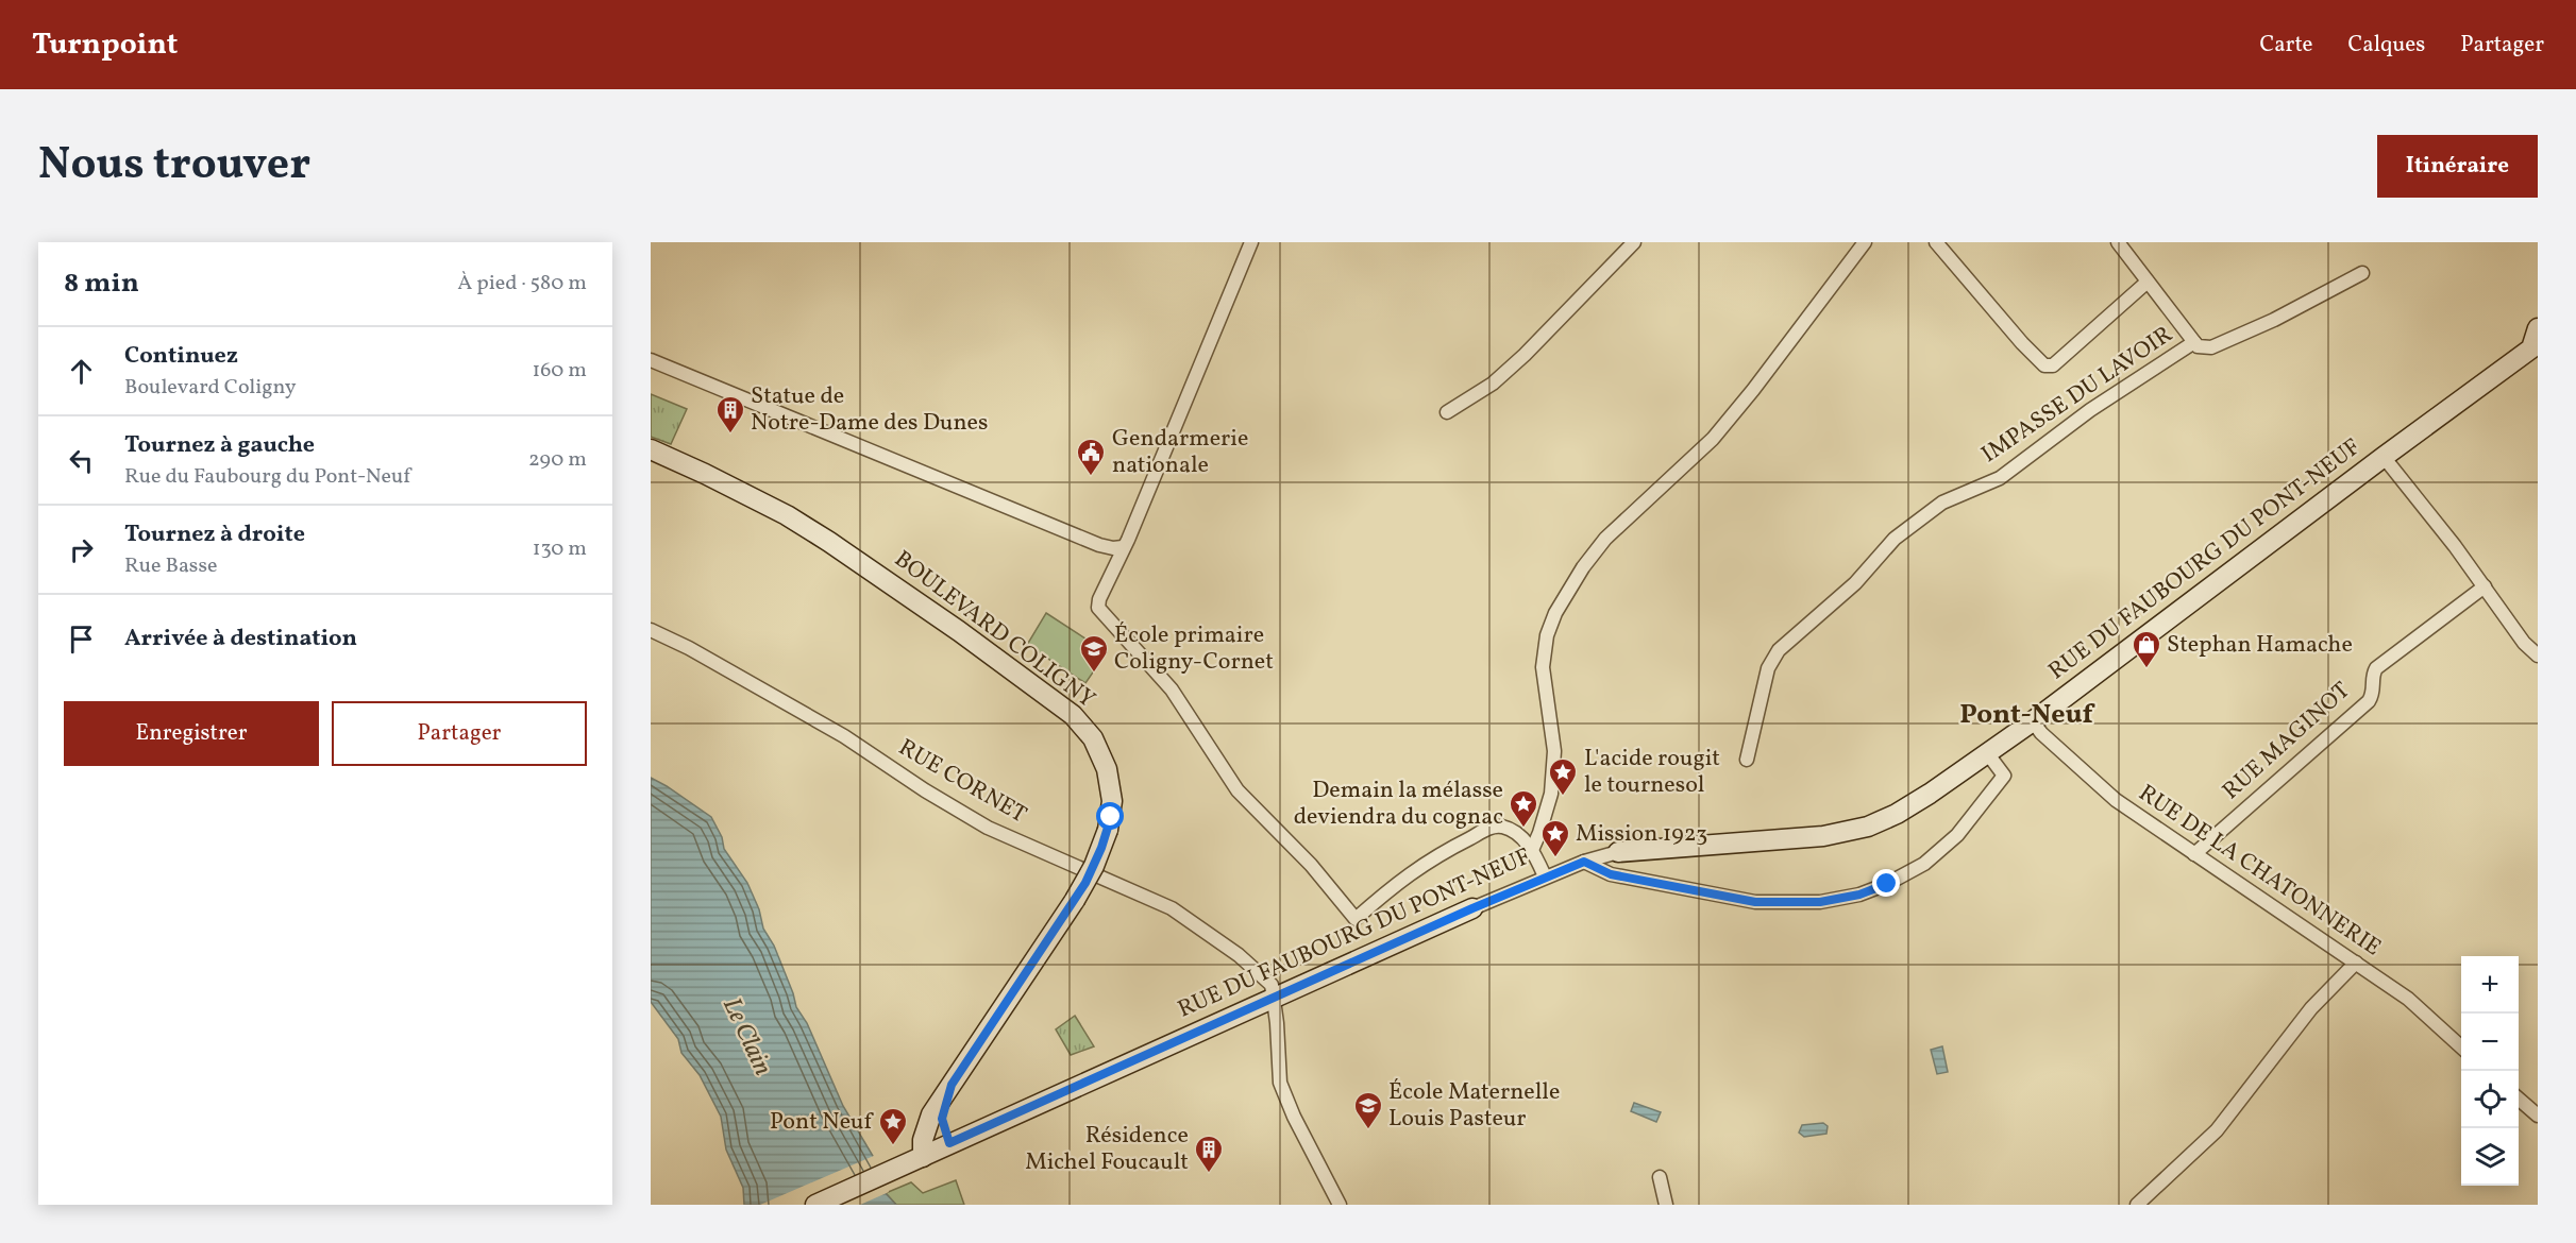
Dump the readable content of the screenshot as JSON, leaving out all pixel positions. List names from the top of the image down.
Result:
{
  "streets": {
    "main road": ["RUE DU FAUBOURG DU PONT-NEUF", "BOULEVARD COLIGNY"],
    "street": [
      "IMPASSE DU LAVOIR",
      "RUE MAGINOT",
      "RUE CORNET",
      "RUE DE LA CHATONNERIE"
    ]
  },
  "crossings": [
    ["RUE DU FAUBOURG DU PONT-NEUF", "BOULEVARD COLIGNY"],
    ["RUE DU FAUBOURG DU PONT-NEUF", "RUE CORNET"],
    ["RUE DU FAUBOURG DU PONT-NEUF", "RUE DE LA CHATONNERIE"],
    ["RUE MAGINOT", "RUE DE LA CHATONNERIE"]
  ],
  "districts": ["Pont-Neuf"],
  "water": ["Le Clain"],
  "places": {
    "building": ["Statue de Notre-Dame des Dunes", "Résidence Michel Foucault"],
    "public building": ["Gendarmerie nationale"],
    "shop": ["Stephan Hamache"],
    "school or university": ["École primaire Coligny-Cornet", "École Maternelle Louis Pasteur"],
    "place": [
      "L'acide rougit le tournesol",
      "Demain la mélasse deviendra du cognac",
      "Mission 1923",
      "Pont Neuf"
    ]
  },
  "page": {
    "header": "Turnpoint",
    "nav": ["Carte", "Calques", "Partager"],
    "title": "Nous trouver",
    "buttons": [
      "Itinéraire",
      ["Enregistrer", "Partager"]
    ],
    "heading": ["8 min", "À pied · 580 m"],
    "list": [
      ["Continuez", "Boulevard Coligny", "160 m"],
      ["Tournez à gauche", "Rue du Faubourg du Pont-Neuf", "290 m"],
      ["Tournez à droite", "Rue Basse", "130 m"],
      "Arrivée à destination"
    ],
    "map_buttons": ["+", "−"]
  }
}
